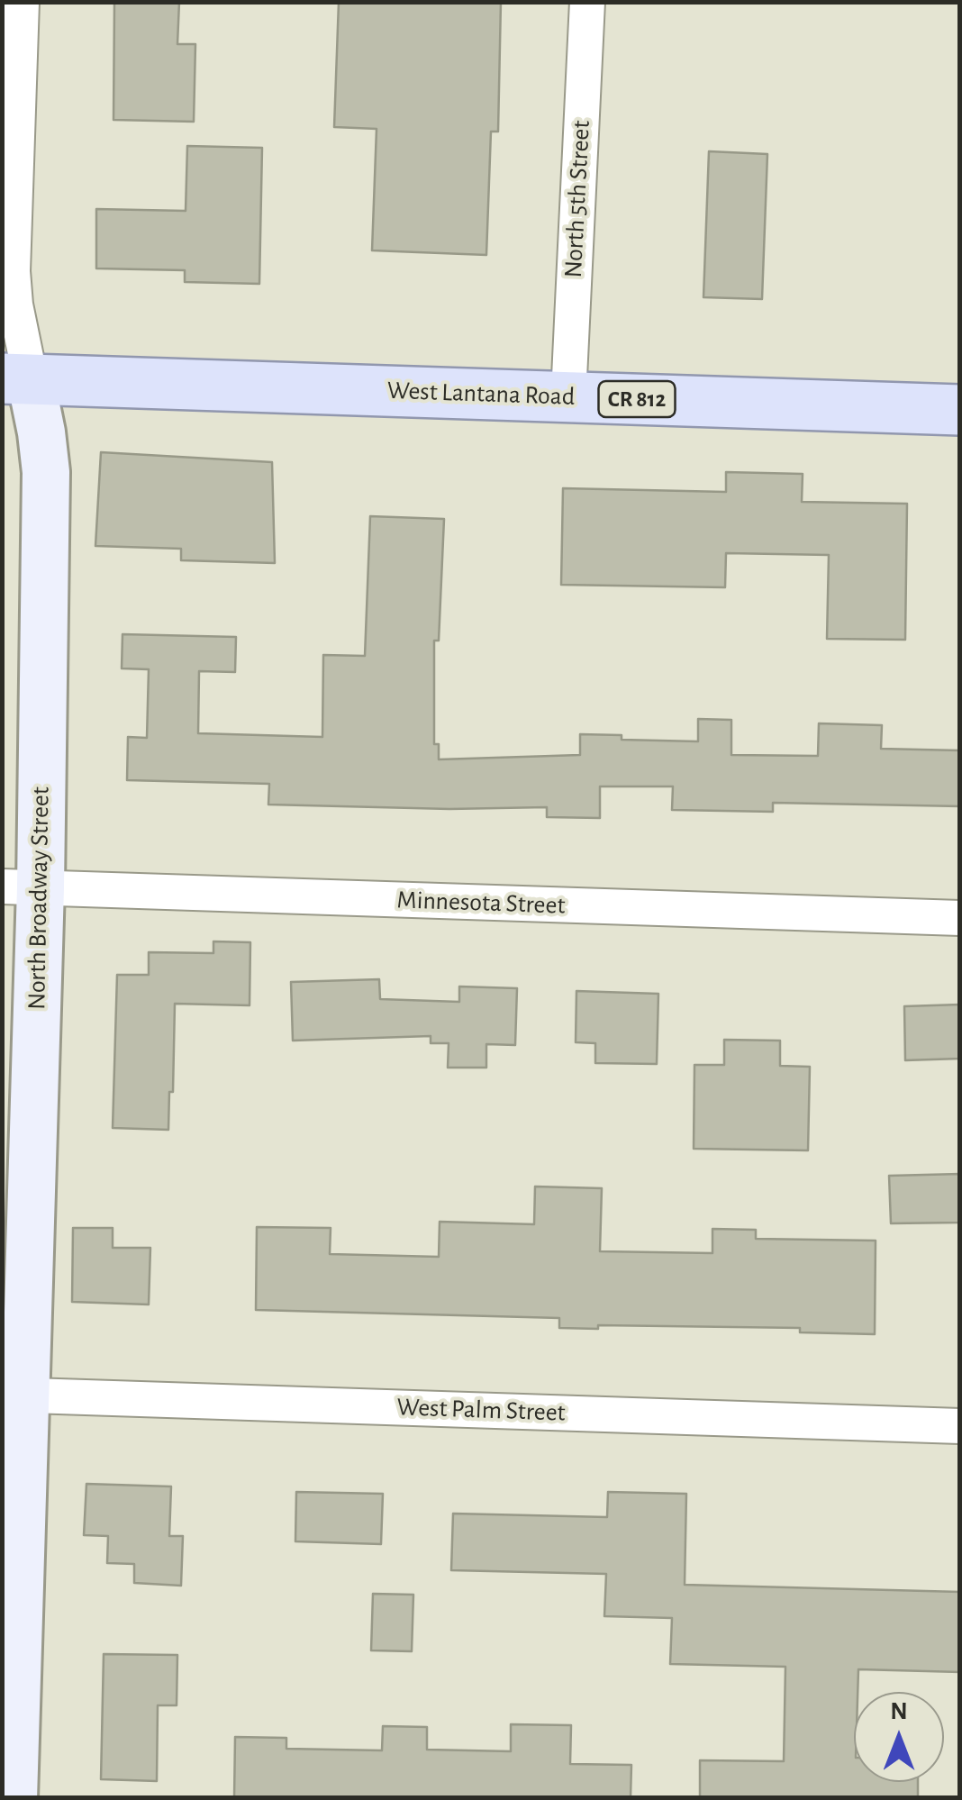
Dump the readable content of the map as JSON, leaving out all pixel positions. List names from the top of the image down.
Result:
{
  "streets": {
    "main road": ["West Lantana Road", "CR 812"],
    "street": [
      "North 5th Street",
      "North Broadway Street",
      "Minnesota Street",
      "West Palm Street"
    ]
  },
  "crossings": [
    ["North 5th Street", "West Lantana Road"],
    ["West Lantana Road", "North Broadway Street"],
    ["North Broadway Street", "Minnesota Street"],
    ["North Broadway Street", "West Palm Street"]
  ],
  "north": "top"
}
